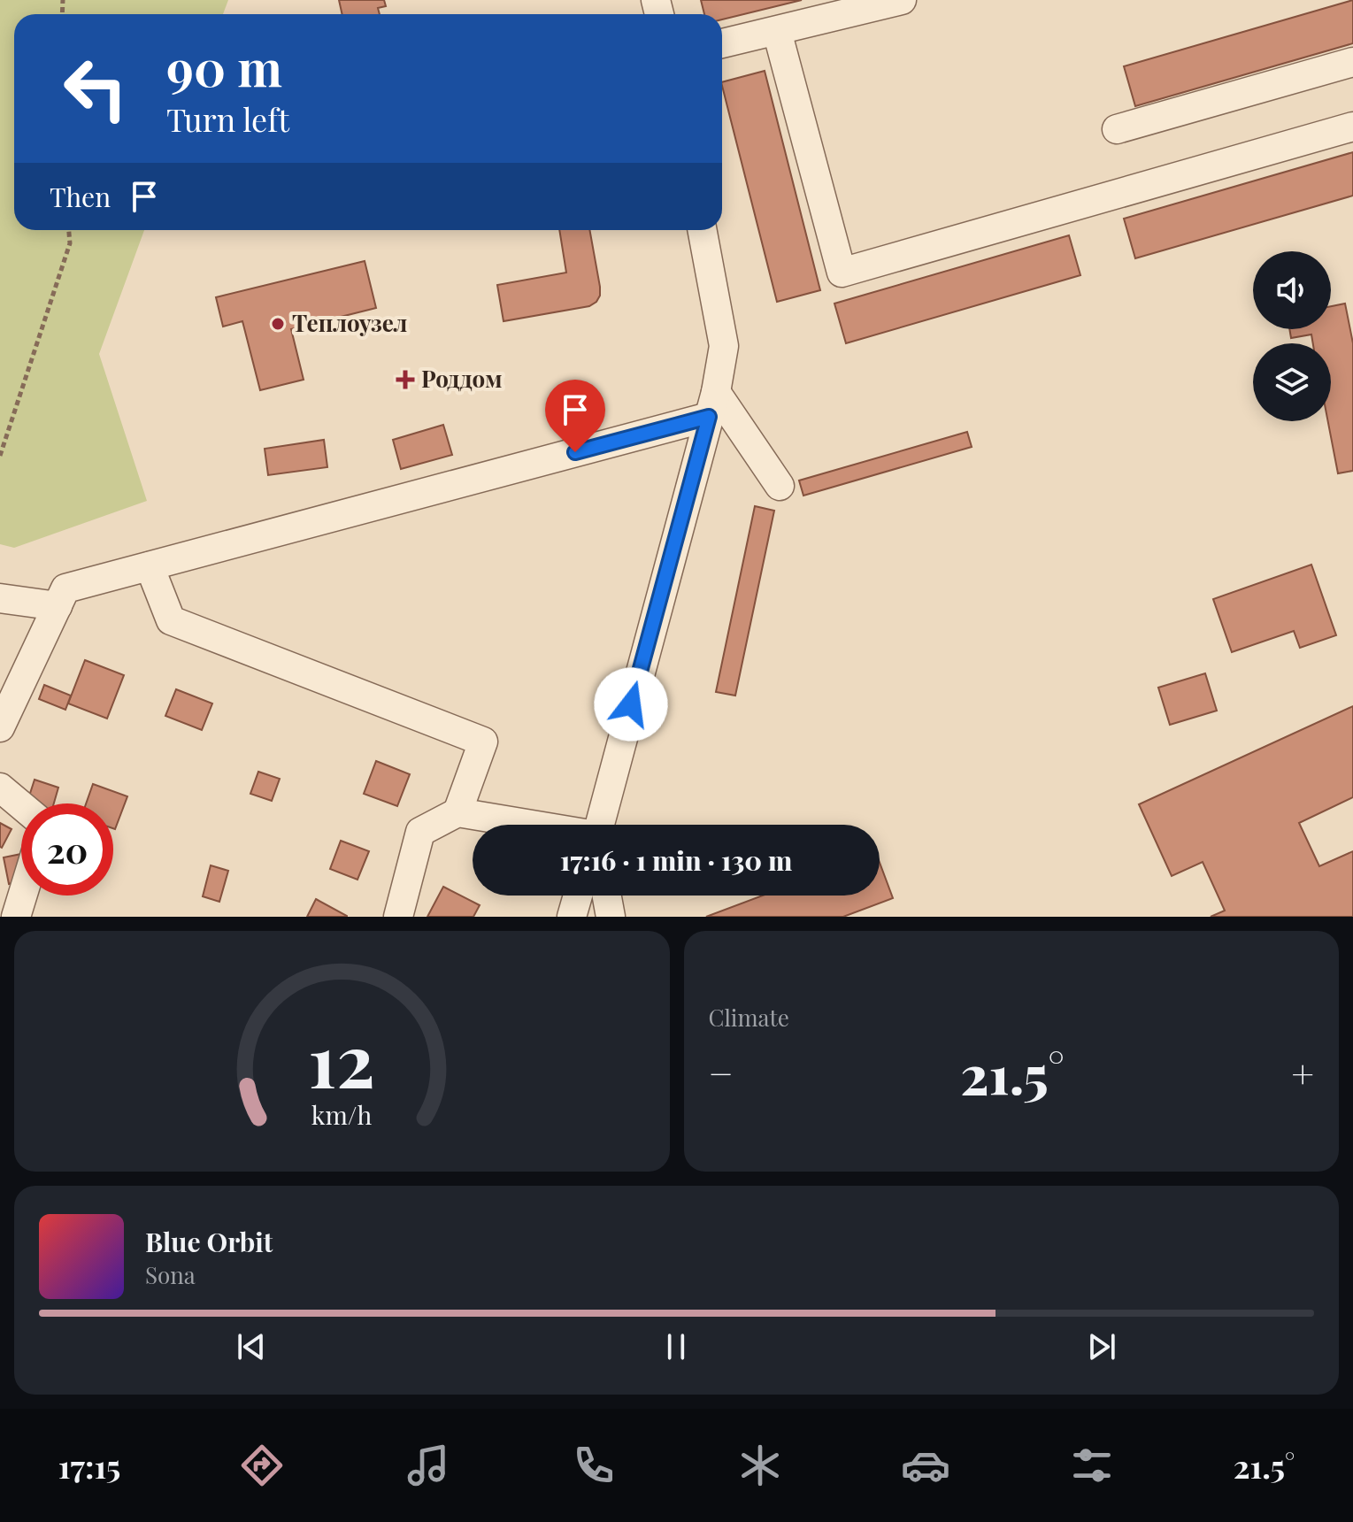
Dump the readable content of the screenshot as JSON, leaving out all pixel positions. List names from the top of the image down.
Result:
{
  "places": {
    "other": ["Теплоузел"],
    "health": ["Роддом"]
  },
  "page": {
    "turn": ["90 m", "Turn left"],
    "then": "Then",
    "limit": "20",
    "trip": "17:16 · 1 min · 130 m",
    "tile": "Climate",
    "heat": ["−", "21.5°", "+"],
    "song": ["Blue Orbit", "Sona"],
    "tabs": ["17:15", "21.5°"],
    "gauge": ["12", "km/h"]
  }
}
